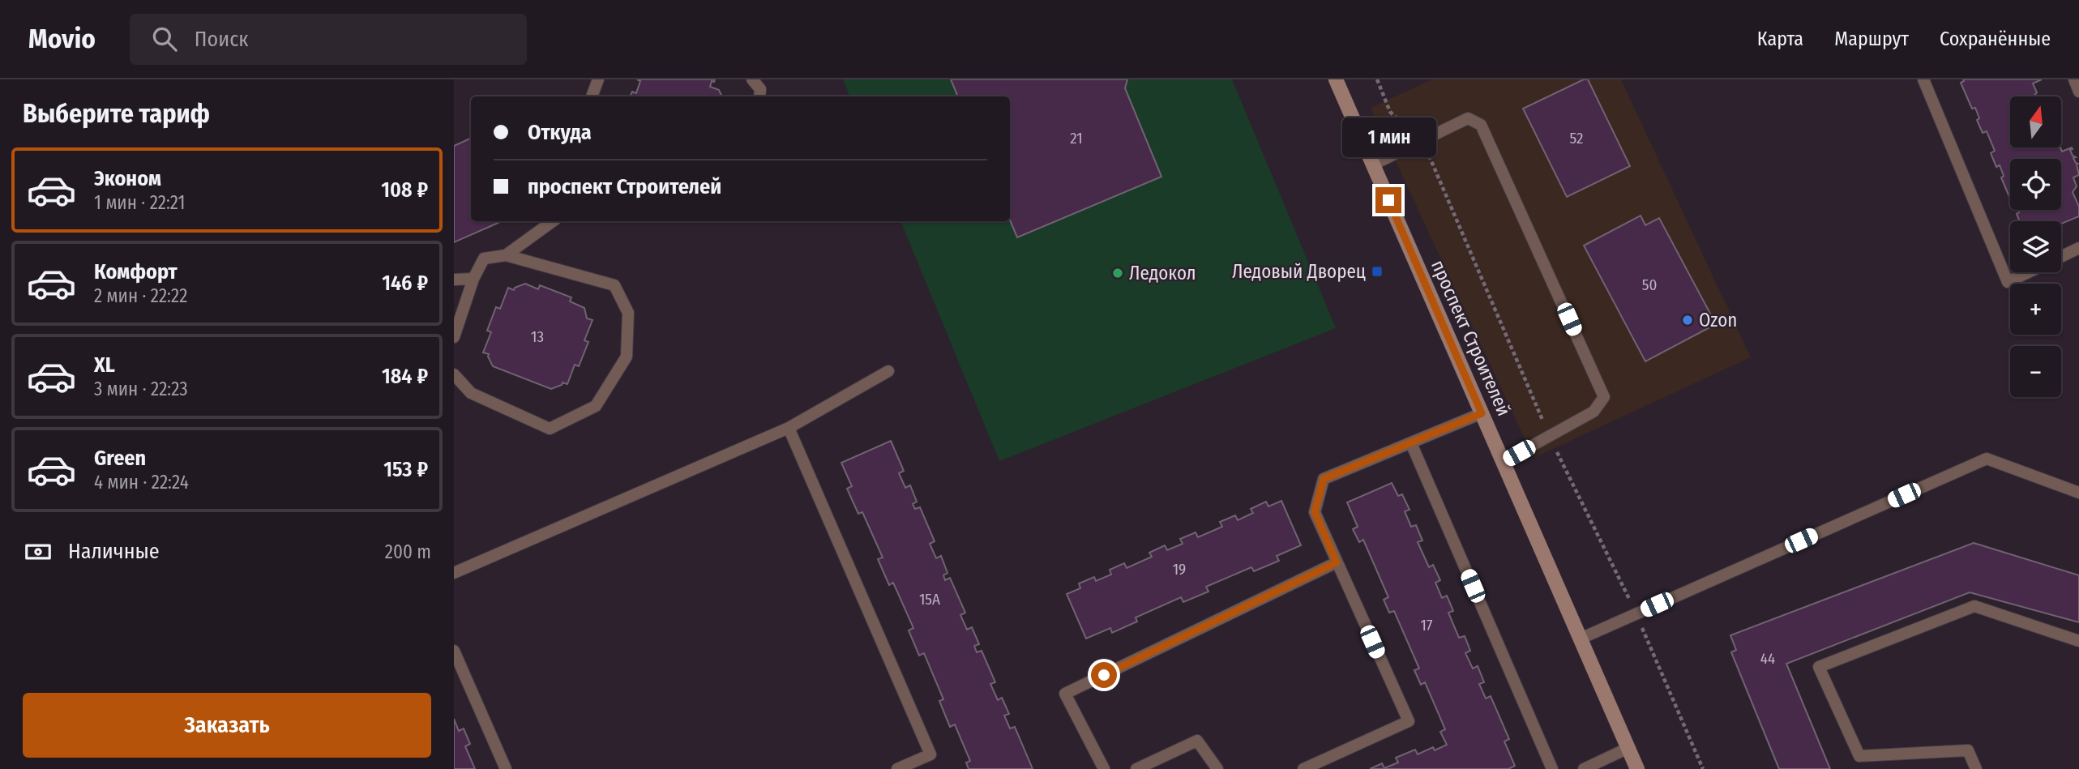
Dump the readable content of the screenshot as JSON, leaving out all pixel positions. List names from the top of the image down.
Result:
{
  "streets": {
    "street": ["проспект Строителей"]
  },
  "places": {
    "transit": ["Ледовый Дворец"],
    "other": ["Ледокол", "Ozon"]
  },
  "house_numbers": [
    "21",
    "52",
    "50",
    "13",
    "19",
    "15А",
    "17",
    "44"
  ],
  "north": "top",
  "page": {
    "header": "Movio",
    "search": "Поиск",
    "nav": ["Карта", "Маршрут", "Сохранённые"],
    "heading": "Выберите тариф",
    "map_buttons": ["+", "−"],
    "banner": ["Откуда", "проспект Строителей"],
    "bubble": "1 мин",
    "list": [
      {
        "name": "Эконом",
        "note": "1 мин · 22:21",
        "value": "108 ₽"
      },
      {
        "name": "Комфорт",
        "note": "2 мин · 22:22",
        "value": "146 ₽"
      },
      {
        "name": "XL",
        "note": "3 мин · 22:23",
        "value": "184 ₽"
      },
      {
        "name": "Green",
        "note": "4 мин · 22:24",
        "value": "153 ₽"
      }
    ],
    "pay": ["Наличные", "200 m"],
    "buttons": "Заказать"
  }
}
